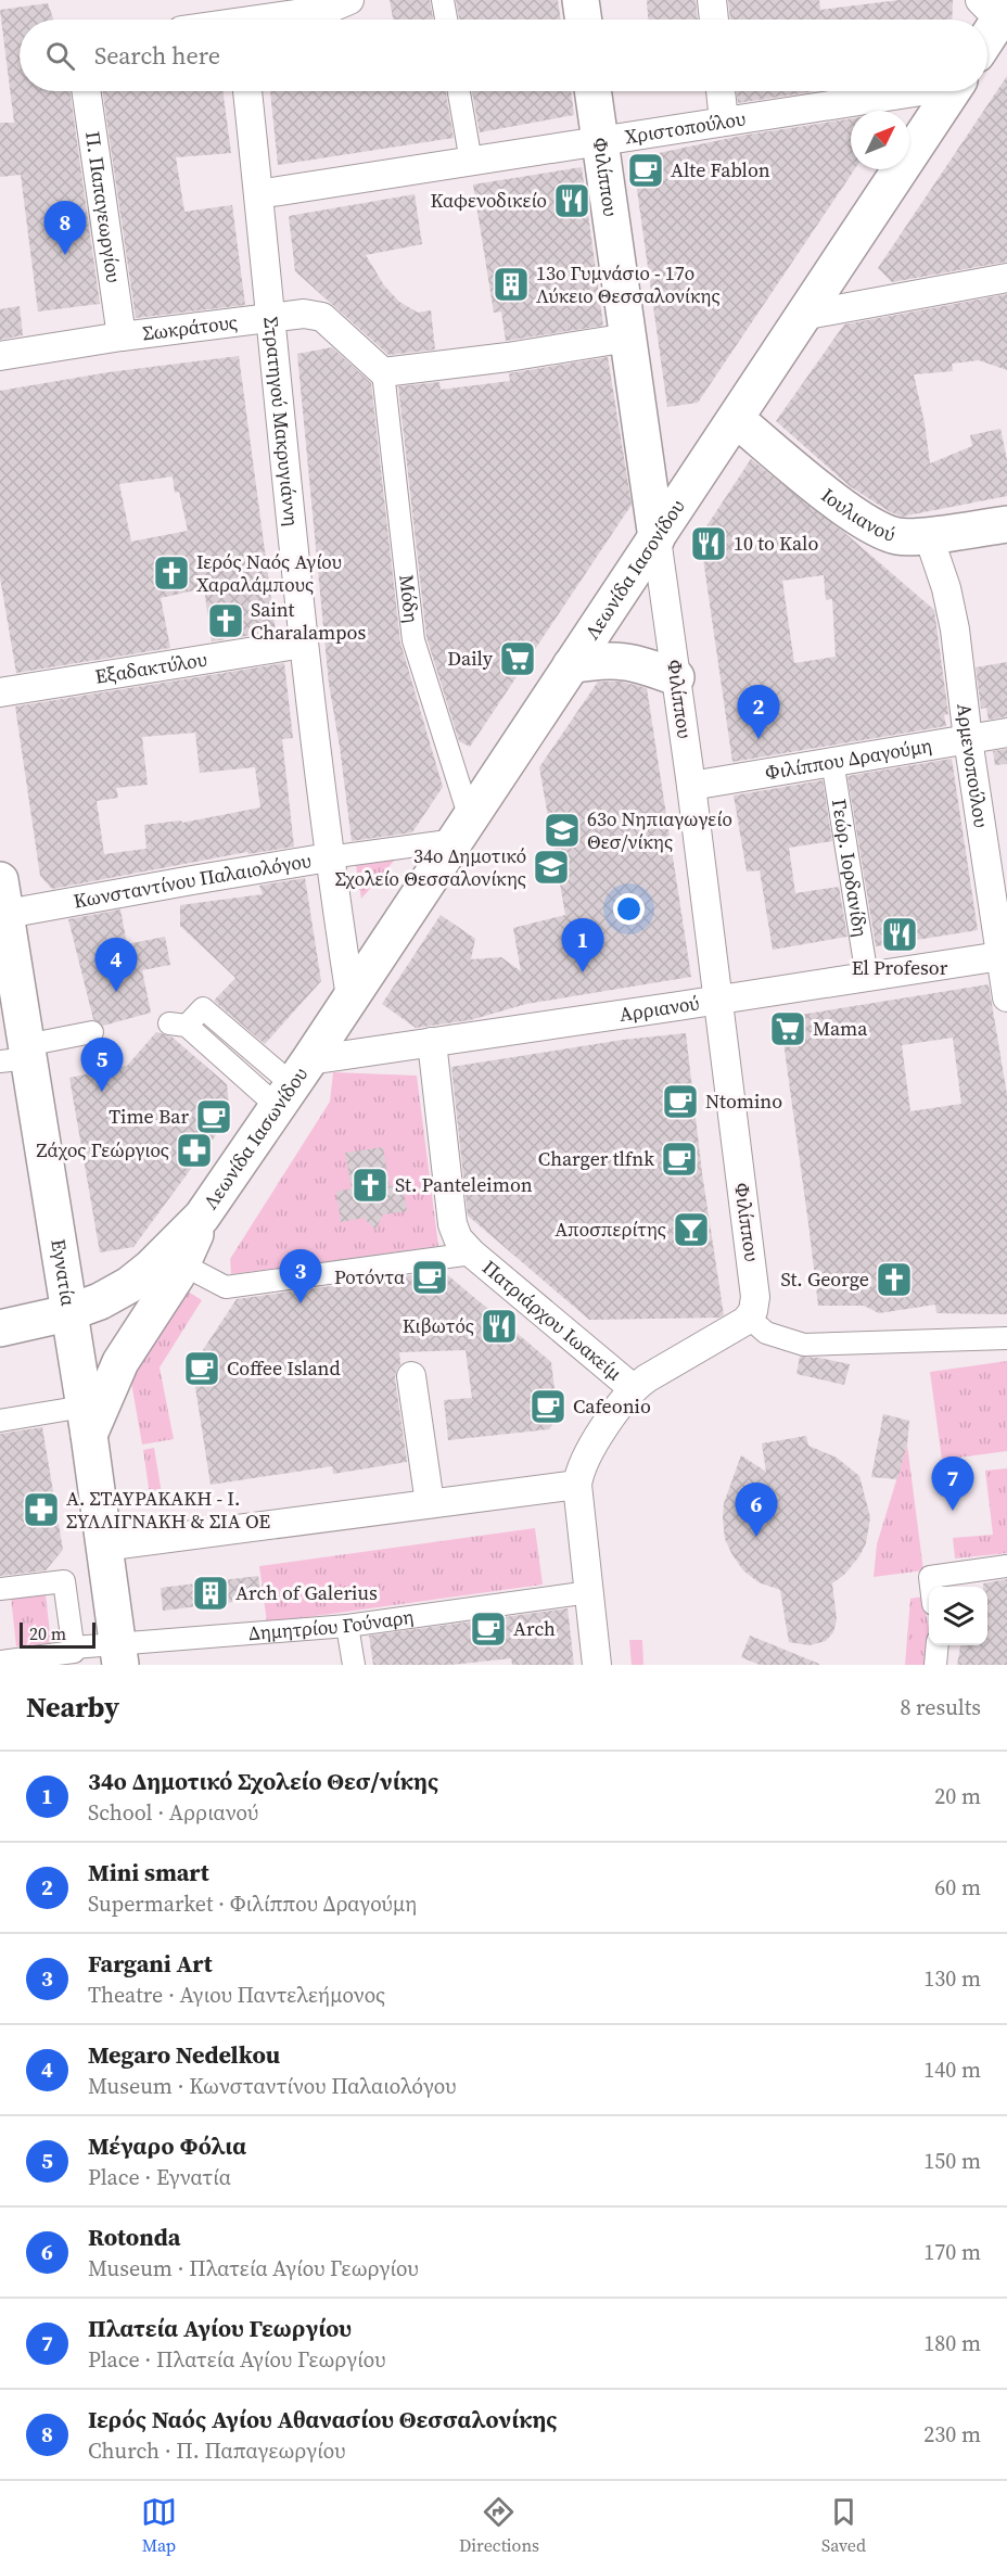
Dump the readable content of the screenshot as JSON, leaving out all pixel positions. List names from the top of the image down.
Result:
{
  "streets": {
    "main road": [
      "Φιλίππου",
      "Ιουλιανού",
      "Λεωνίδα Ιασονίδου",
      "Λεωνίδα Ιασωνίδου",
      "Εγνατία"
    ],
    "street": [
      "Χριστοπούλου",
      "Π. Παπαγεωργίου",
      "Σωκράτους",
      "Στρατηγού Μακρυγιάννη",
      "Μόδη",
      "Εξαδακτύλου",
      "Φιλίππου Δραγούμη",
      "Αρμενοπούλου",
      "Γεώρ. Ιορδανίδη",
      "Κωνσταντίνου Παλαιολόγου",
      "Αρριανού",
      "Πατριάρχου Ιωακείμ",
      "Δημητρίου Γούναρη"
    ]
  },
  "crossings": [
    ["Χριστοπούλου", "Φιλίππου"],
    ["Χριστοπούλου", "Στρατηγού Μακρυγιάννη"],
    ["Φιλίππου", "Λεωνίδα Ιασονίδου"],
    ["Φιλίππου", "Φιλίππου Δραγούμη"],
    ["Φιλίππου", "Αρριανού"],
    ["Π. Παπαγεωργίου", "Σωκράτους"],
    ["Σωκράτους", "Στρατηγού Μακρυγιάννη"],
    ["Σωκράτους", "Μόδη"],
    ["Στρατηγού Μακρυγιάννη", "Λεωνίδα Ιασονίδου"],
    ["Στρατηγού Μακρυγιάννη", "Εξαδακτύλου"],
    ["Στρατηγού Μακρυγιάννη", "Κωνσταντίνου Παλαιολόγου"],
    ["Ιουλιανού", "Λεωνίδα Ιασονίδου"],
    ["Ιουλιανού", "Αρμενοπούλου"],
    ["Λεωνίδα Ιασονίδου", "Μόδη"],
    ["Λεωνίδα Ιασονίδου", "Κωνσταντίνου Παλαιολόγου"],
    ["Λεωνίδα Ιασονίδου", "Αρριανού"],
    ["Λεωνίδα Ιασονίδου", "Λεωνίδα Ιασωνίδου"],
    ["Μόδη", "Κωνσταντίνου Παλαιολόγου"],
    ["Φιλίππου Δραγούμη", "Αρμενοπούλου"],
    ["Φιλίππου Δραγούμη", "Γεώρ. Ιορδανίδη"],
    ["Αρμενοπούλου", "Αρριανού"],
    ["Γεώρ. Ιορδανίδη", "Αρριανού"],
    ["Κωνσταντίνου Παλαιολόγου", "Εγνατία"],
    ["Αρριανού", "Λεωνίδα Ιασωνίδου"],
    ["Αρριανού", "Πατριάρχου Ιωακείμ"],
    ["Εγνατία", "Δημητρίου Γούναρη"]
  ],
  "places": {
    "cafe": [
      "Alte Fablon",
      "Ntomino",
      "Time Bar",
      "Charger tlfnk",
      "Ροτόντα",
      "Coffee Island",
      "Cafeonio",
      "Arch"
    ],
    "restaurant": [
      "Καφενοδικείο",
      "10 to Kalo",
      "El Profesor",
      "Κιβωτός"
    ],
    "building": ["13ο Γυμνάσιο - 17ο Λύκειο Θεσσαλονίκης", "Arch of Galerius"],
    "church": [
      "Ιερός Ναός Αγίου Χαραλάμπους",
      "Saint Charalampos",
      "St. Panteleimon",
      "St. George"
    ],
    "supermarket": ["Daily", "Mama"],
    "school or university": ["63ο Νηπιαγωγείο Θεσ/νίκης", "34ο Δημοτικό Σχολείο Θεσσαλονίκης"],
    "pharmacy": ["Ζάχος Γεώργιος", "Α. ΣΤΑΥΡΑΚΑΚΗ - Ι. ΣΥΛΛΙΓΝΑΚΗ & ΣΙΑ ΟΕ"],
    "bar": ["Αποσπερίτης"]
  },
  "scale_bar": "20 m",
  "north": "top right",
  "page": {
    "search": "Search here",
    "pins": [
      "8",
      "2",
      "1",
      "4",
      "5",
      "3",
      "7",
      "6"
    ],
    "scale": "20 m",
    "heading": ["Nearby", "8 results"],
    "list": [
      {
        "mark": "1",
        "name": "34ο Δημοτικό Σχολείο Θεσ/νίκης",
        "note": "School · Αρριανού",
        "value": "20 m"
      },
      {
        "mark": "2",
        "name": "Mini smart",
        "note": "Supermarket · Φιλίππου Δραγούμη",
        "value": "60 m"
      },
      {
        "mark": "3",
        "name": "Fargani Art",
        "note": "Theatre · Αγιου Παντελεήμονος",
        "value": "130 m"
      },
      {
        "mark": "4",
        "name": "Megaro Nedelkou",
        "note": "Museum · Κωνσταντίνου Παλαιολόγου",
        "value": "140 m"
      },
      {
        "mark": "5",
        "name": "Μέγαρο Φόλια",
        "note": "Place · Εγνατία",
        "value": "150 m"
      },
      {
        "mark": "6",
        "name": "Rotonda",
        "note": "Museum · Πλατεία Αγίου Γεωργίου",
        "value": "170 m"
      },
      {
        "mark": "7",
        "name": "Πλατεία Αγίου Γεωργίου",
        "note": "Place · Πλατεία Αγίου Γεωργίου",
        "value": "180 m"
      },
      {
        "mark": "8",
        "name": "Ιερός Ναός Αγίου Αθανασίου Θεσσαλονίκης",
        "note": "Church · Π. Παπαγεωργίου",
        "value": "230 m"
      }
    ],
    "nav": ["Map", "Directions", "Saved"]
  }
}
